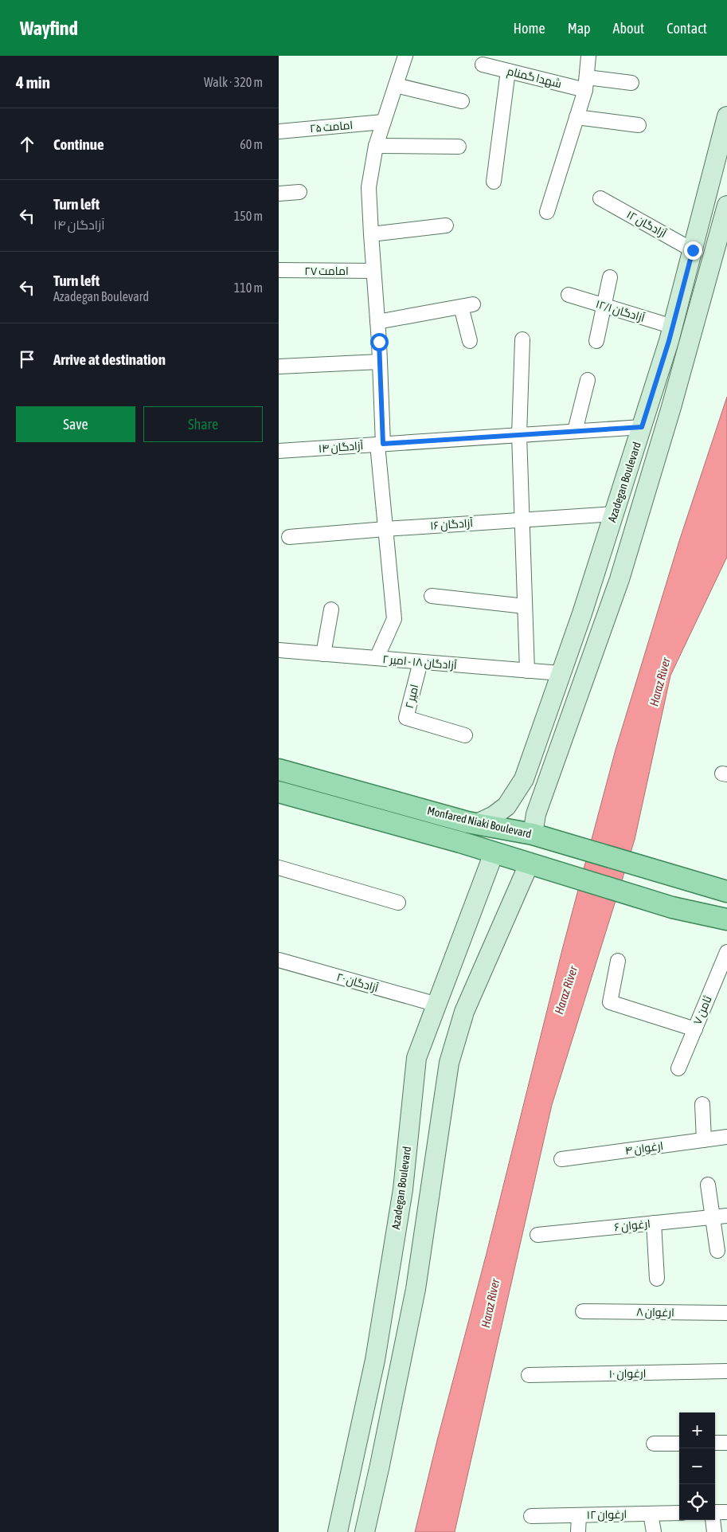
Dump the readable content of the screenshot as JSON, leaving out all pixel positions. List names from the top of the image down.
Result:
{
  "streets": {
    "main road": ["Azadegan Boulevard", "Monfared Niaki Boulevard"],
    "street": [
      "شهدا گمنام",
      "امامت ۲۵",
      "آزادگان ۱۲",
      "امامت ۲۷",
      "آزادگان ۱۲/۱",
      "آزادگان ۱۴",
      "آزادگان ۱۶",
      "آزادگان ۱۸ - امیر ۲",
      "امیر ۲",
      "آزادگان ۲۰",
      "ثامن ۷",
      "ارغوان ۴",
      "ارغوان ۶",
      "ارغوان ۸",
      "ارغوان ۱۰",
      "ارغوان ۱۲"
    ]
  },
  "crossings": [
    ["آزادگان ۱۲", "Azadegan Boulevard"],
    ["آزادگان ۱۲/۱", "Azadegan Boulevard"],
    ["آزادگان ۱۴", "Azadegan Boulevard"],
    ["Azadegan Boulevard", "آزادگان ۱۶"],
    ["Azadegan Boulevard", "آزادگان ۱۸ - امیر ۲"],
    ["Azadegan Boulevard", "Monfared Niaki Boulevard"],
    ["Azadegan Boulevard", "آزادگان ۲۰"],
    ["آزادگان ۱۸ - امیر ۲", "امیر ۲"]
  ],
  "water": ["Haraz River"],
  "page": {
    "header": "Wayfind",
    "nav": [
      "Home",
      "Map",
      "About",
      "Contact"
    ],
    "heading": ["4 min", "Walk · 320 m"],
    "list": [
      ["Continue", "60 m"],
      ["Turn left", "آزادگان ۱۴", "150 m"],
      ["Turn left", "Azadegan Boulevard", "110 m"],
      "Arrive at destination"
    ],
    "buttons": ["Save", "Share"],
    "map_buttons": ["+", "−"]
  }
}
